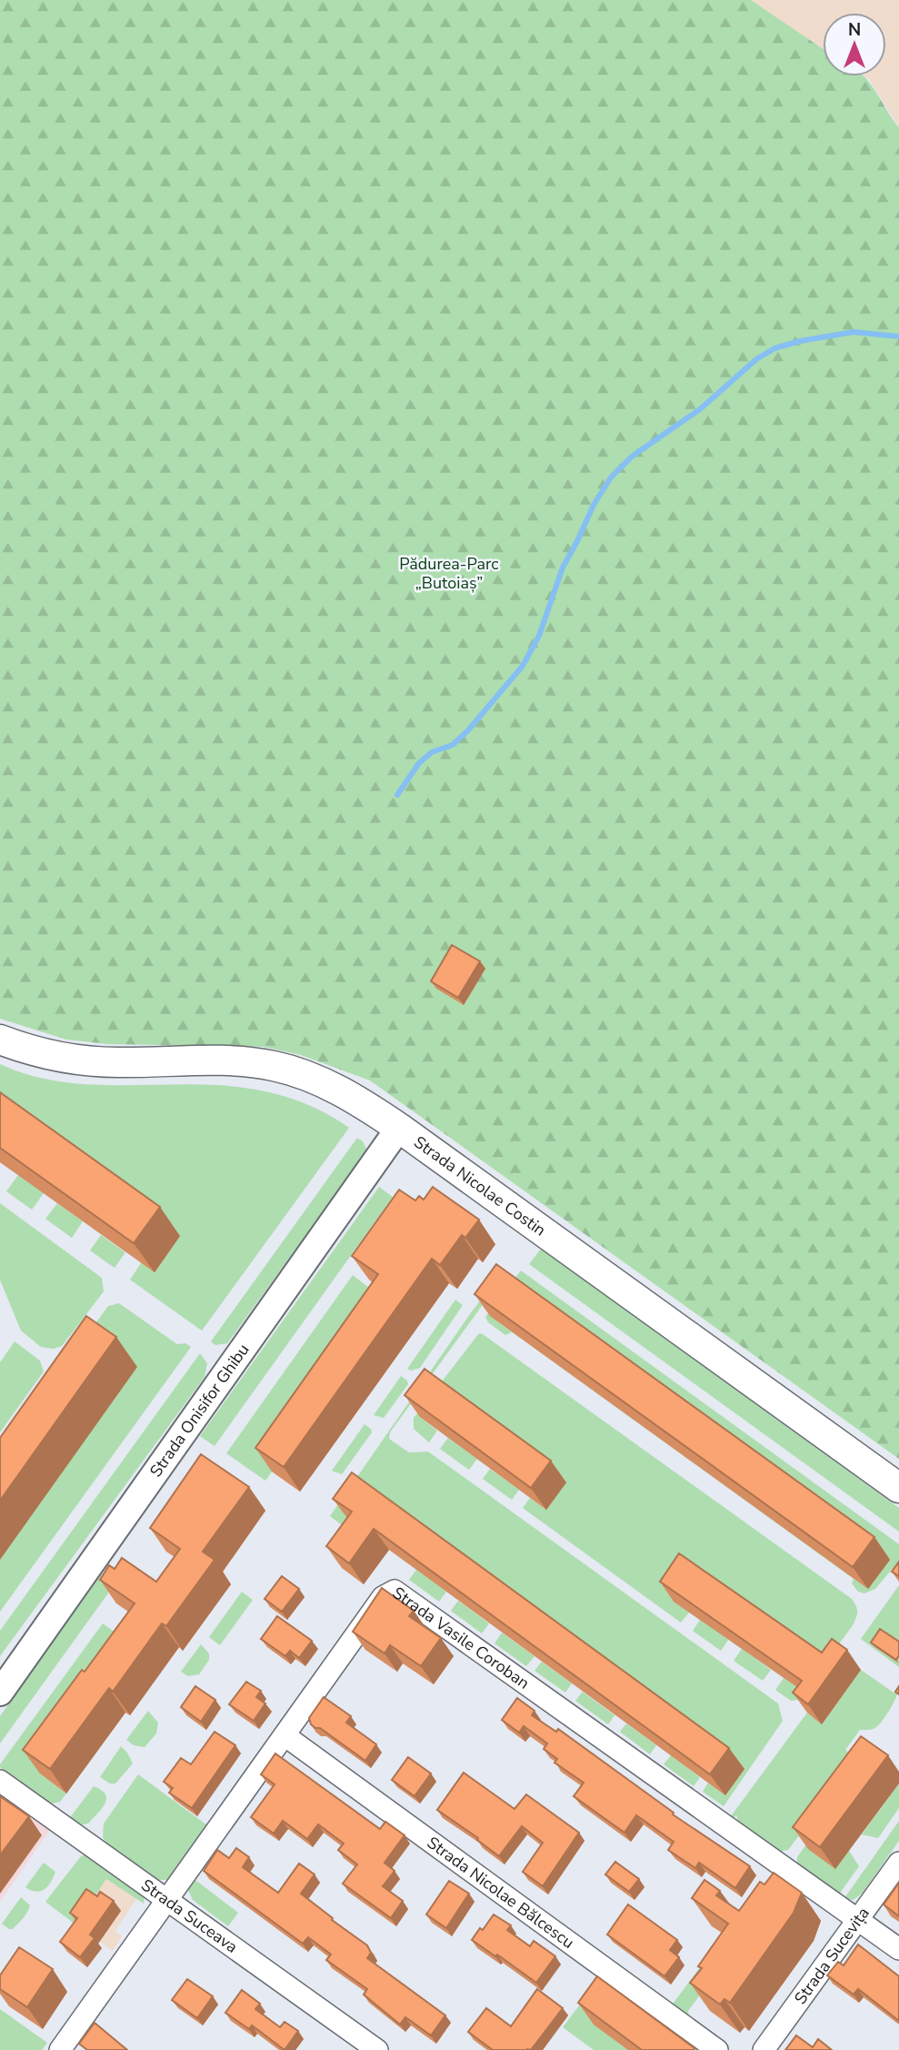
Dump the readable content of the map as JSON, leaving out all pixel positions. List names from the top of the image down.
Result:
{
  "streets": {
    "main road": ["Strada Nicolae Costin"],
    "street": [
      "Strada Onisifor Ghibu",
      "Strada Vasile Coroban",
      "Strada Nicolae Bălcescu",
      "Strada Suceava",
      "Strada Sucevița"
    ]
  },
  "crossings": [
    ["Strada Nicolae Costin", "Strada Onisifor Ghibu"],
    ["Strada Vasile Coroban", "Strada Nicolae Bălcescu"],
    ["Strada Vasile Coroban", "Strada Suceava"],
    ["Strada Vasile Coroban", "Strada Sucevița"]
  ],
  "parks": ["Pădurea-Parc „Butoiaș”"],
  "north": "top"
}
